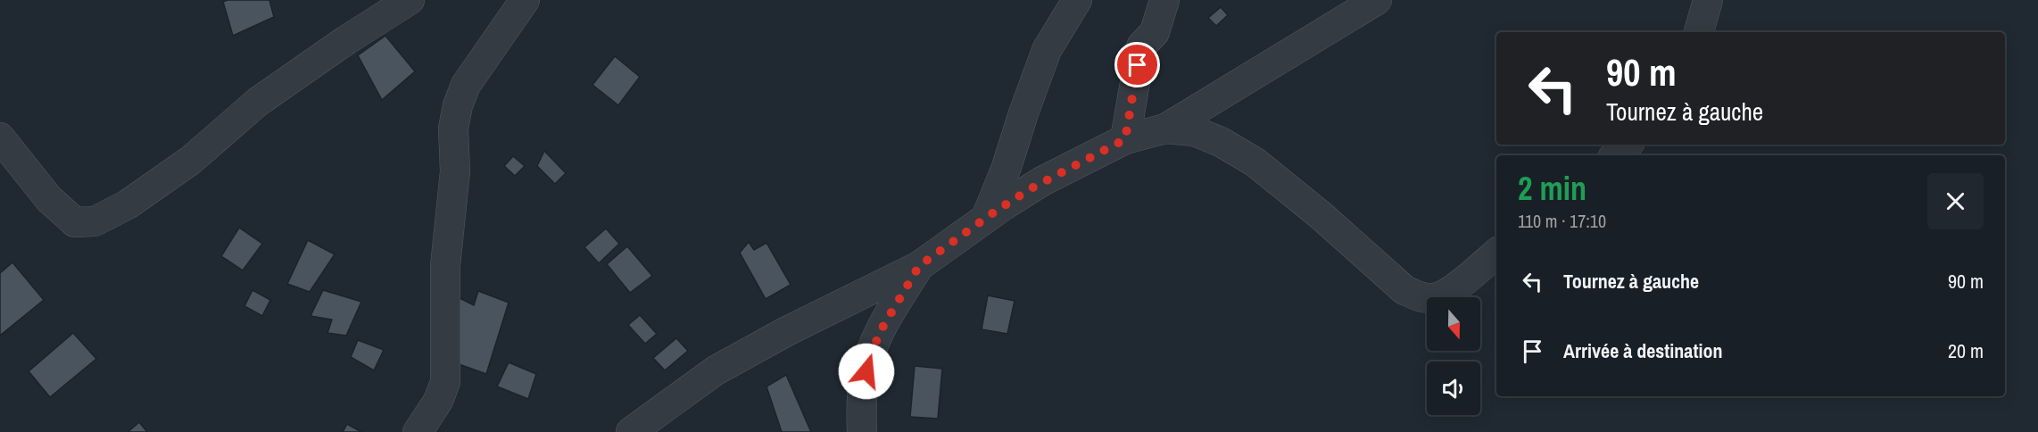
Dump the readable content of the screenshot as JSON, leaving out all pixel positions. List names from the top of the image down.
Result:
{
  "north": "bottom",
  "page": {
    "turn": ["90 m", "Tournez à gauche"],
    "heading": ["2 min", "110 m · 17:10"],
    "list": [
      {
        "name": "Tournez à gauche",
        "value": "90 m"
      },
      {
        "name": "Arrivée à destination",
        "value": "20 m"
      }
    ]
  }
}
